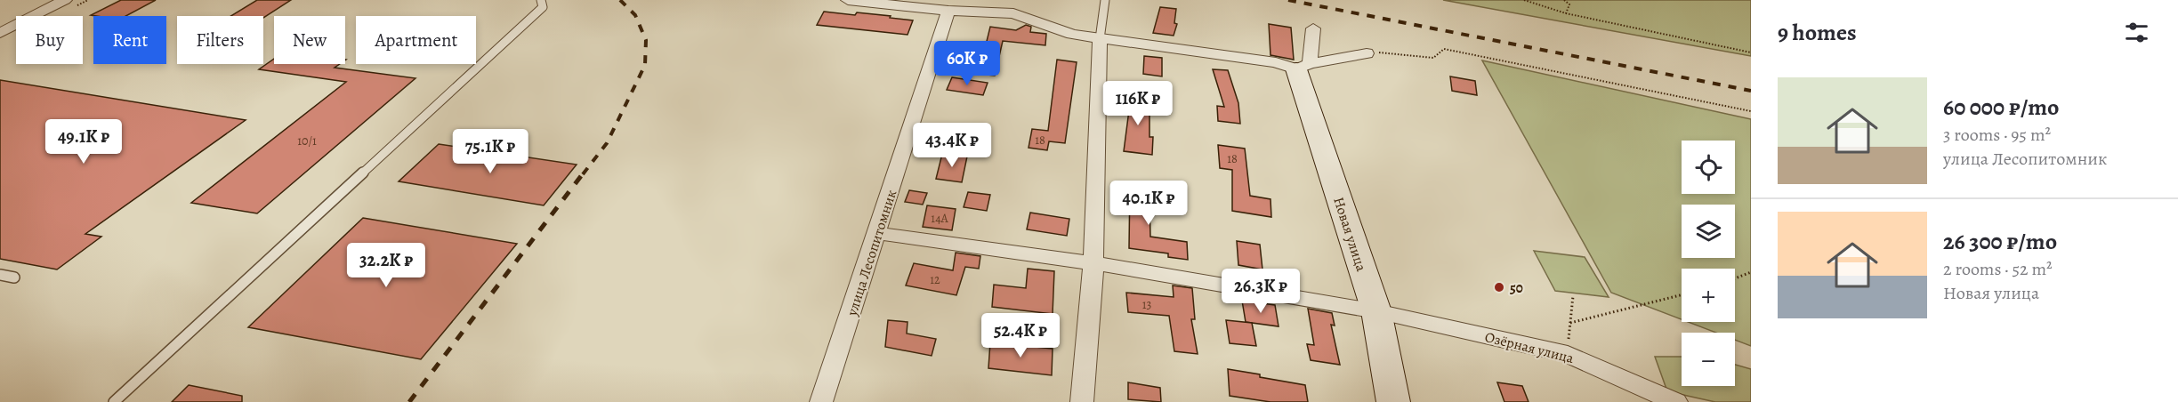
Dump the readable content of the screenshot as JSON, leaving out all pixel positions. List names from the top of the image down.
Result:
{
  "streets": {
    "street": ["Новая улица", "улица Лесопитомник", "Озёрная улица"]
  },
  "crossings": [
    ["Новая улица", "Озёрная улица"],
    ["улица Лесопитомник", "Озёрная улица"]
  ],
  "places": ["50"],
  "house_numbers": [
    "18",
    "10/1",
    "18",
    "14А",
    "12",
    "13"
  ],
  "page": {
    "heading": "9 homes",
    "chip": [
      "Buy",
      "Rent",
      "Filters",
      "New",
      "Apartment"
    ],
    "price": [
      "60K ₽",
      "116K ₽",
      "49.1K ₽",
      "43.4K ₽",
      "75.1K ₽",
      "40.1K ₽",
      "32.2K ₽",
      "26.3K ₽",
      "52.4K ₽"
    ],
    "list": [
      {
        "name": "60 000 ₽/mo",
        "note": "3 rooms · 95 m² · улица Лесопитомник"
      },
      {
        "name": "26 300 ₽/mo",
        "note": "2 rooms · 52 m² · Новая улица"
      }
    ],
    "map_buttons": ["+", "−"]
  }
}
